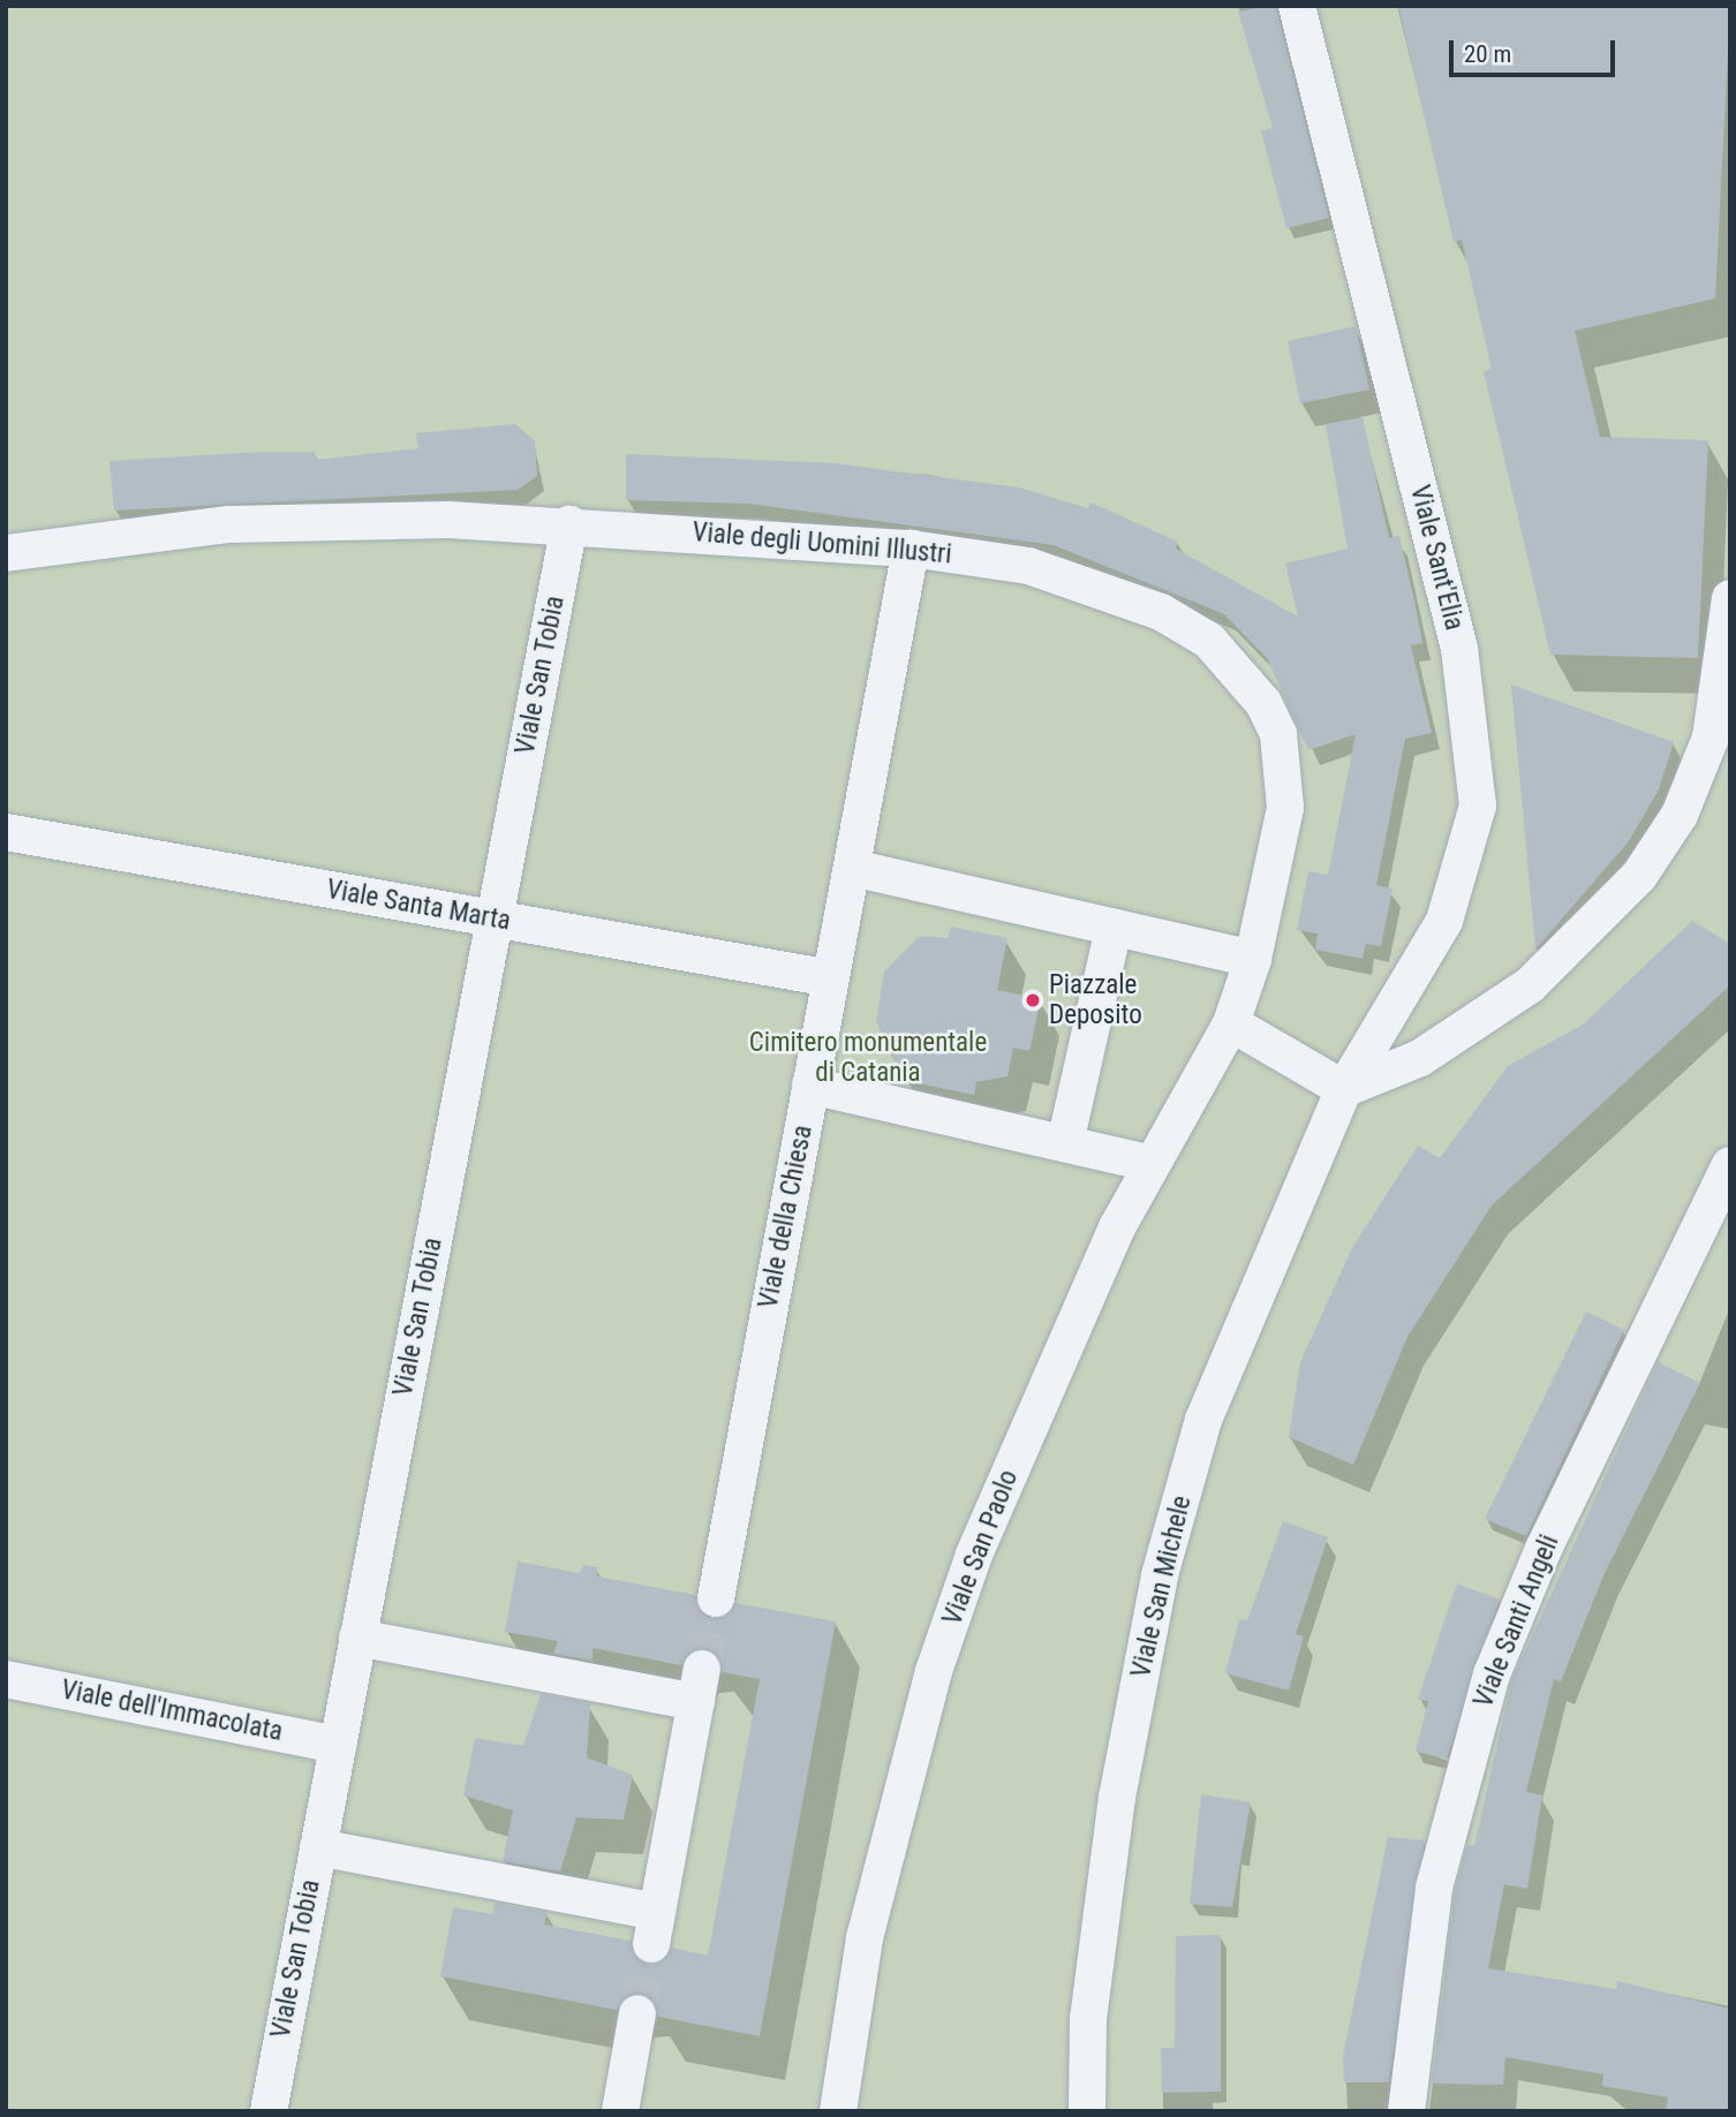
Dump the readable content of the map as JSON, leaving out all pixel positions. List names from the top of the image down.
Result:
{
  "streets": {
    "street": [
      "Viale degli Uomini Illustri",
      "Viale Sant'Elia",
      "Viale San Tobia",
      "Viale Santa Marta",
      "Viale della Chiesa",
      "Viale San Paolo",
      "Viale San Michele",
      "Viale Santi Angeli",
      "Viale dell'Immacolata"
    ]
  },
  "crossings": [
    ["Viale degli Uomini Illustri", "Viale San Tobia"],
    ["Viale degli Uomini Illustri", "Viale della Chiesa"],
    ["Viale degli Uomini Illustri", "Viale San Paolo"],
    ["Viale Sant'Elia", "Viale San Michele"],
    ["Viale San Tobia", "Viale Santa Marta"],
    ["Viale San Tobia", "Viale dell'Immacolata"],
    ["Viale Santa Marta", "Viale della Chiesa"]
  ],
  "parks": ["Cimitero monumentale di Catania"],
  "places": ["Piazzale Deposito"],
  "scale_bar": "20 m"
}
